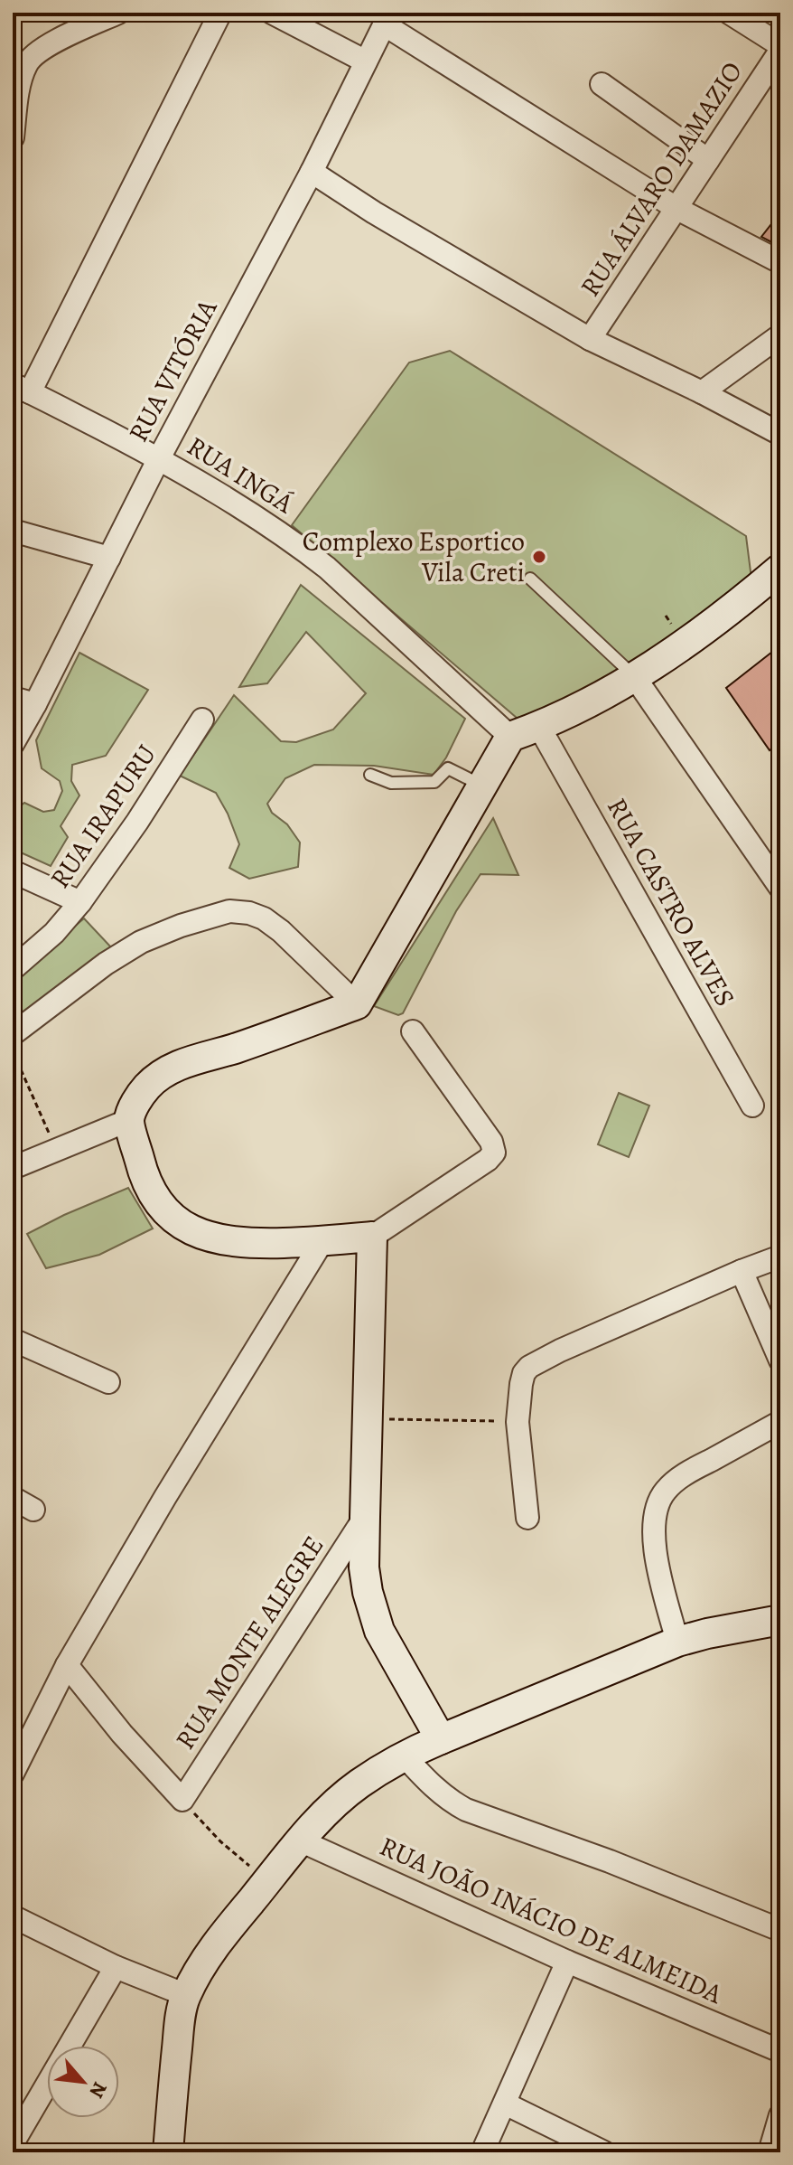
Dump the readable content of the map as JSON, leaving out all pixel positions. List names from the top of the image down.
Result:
{
  "streets": {
    "street": [
      "RUA ÁLVARO DAMAZIO",
      "RUA VITÓRIA",
      "RUA INGÁ",
      "RUA IRAPURU",
      "RUA CASTRO ALVES",
      "RUA MONTE ALEGRE",
      "RUA JOÃO INÁCIO DE ALMEIDA"
    ]
  },
  "crossings": [
    ["RUA VITÓRIA", "RUA INGÁ"]
  ],
  "places": ["Complexo Esportico Vila Creti"],
  "north": "bottom right"
}
